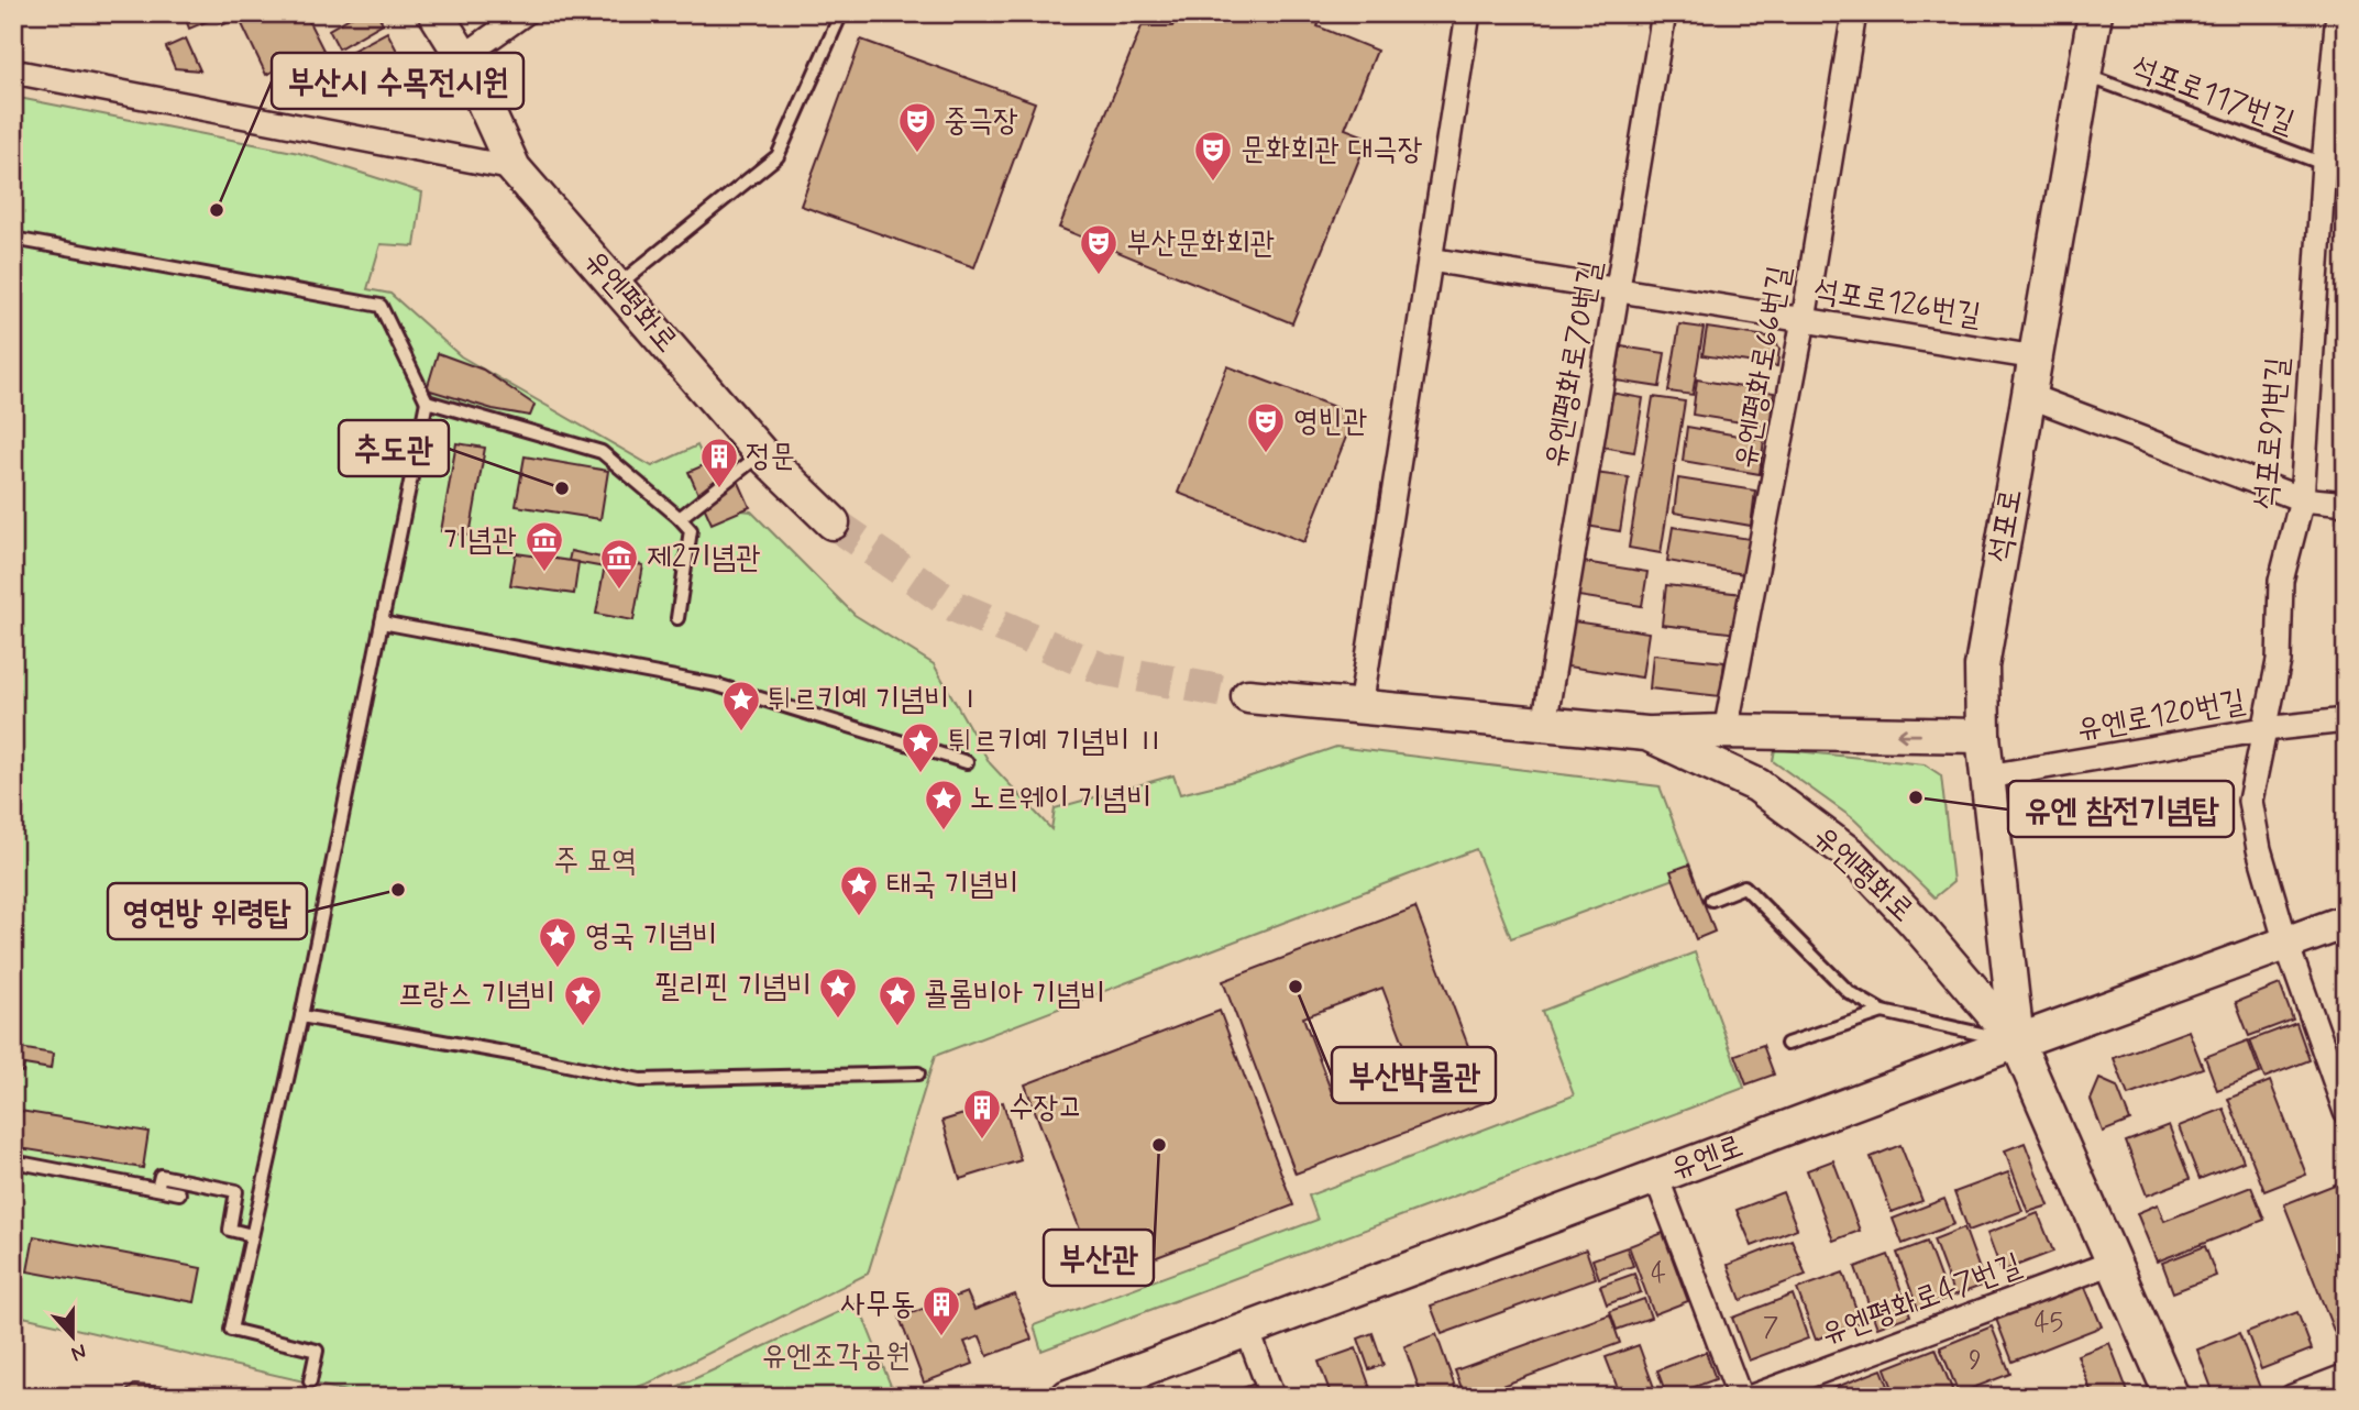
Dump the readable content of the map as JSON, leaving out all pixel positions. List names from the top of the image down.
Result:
{
  "streets": {
    "main road": ["유엔평화로", "석포로", "유엔로"],
    "street": [
      "석포로126번길",
      "유엔평화로70번길",
      "유엔평화로66번길",
      "석포로91번길",
      "유엔로120번길",
      "유엔평화로47번길"
    ],
    "lane": ["석포로117번길"]
  },
  "crossings": [
    ["석포로117번길", "석포로91번길"],
    ["석포로117번길", "석포로"],
    ["유엔평화로", "유엔평화로70번길"],
    ["유엔평화로", "석포로"],
    ["유엔평화로", "유엔로"],
    ["유엔평화로", "유엔평화로47번길"],
    ["석포로126번길", "유엔평화로70번길"],
    ["석포로126번길", "유엔평화로66번길"],
    ["석포로126번길", "석포로"],
    ["석포로91번길", "유엔로120번길"],
    ["석포로91번길", "유엔로"],
    ["석포로", "유엔로120번길"],
    ["석포로", "유엔로"]
  ],
  "parks": ["주 묘역", "유엔조각공원"],
  "places": {
    "theatre": [
      "중극장",
      "문화회관 대극장",
      "부산문화회관",
      "영빈관"
    ],
    "other": [
      "부산시 수목전시원",
      "추도관",
      "유엔 참전기념탑",
      "영연방 위령탑",
      "부산박물관",
      "부산관"
    ],
    "building": ["정문", "수장고", "사무동"],
    "museum": ["기념관", "제2기념관"],
    "place": [
      "튀르키예 기념비 Ⅰ",
      "튀르키예 기념비 Ⅱ",
      "노르웨이 기념비",
      "태국 기념비",
      "영국 기념비",
      "필리핀 기념비",
      "프랑스 기념비",
      "콜롬비아 기념비"
    ]
  },
  "house_numbers": [
    "4",
    "45",
    "7",
    "9"
  ],
  "north": "bottom"
}
